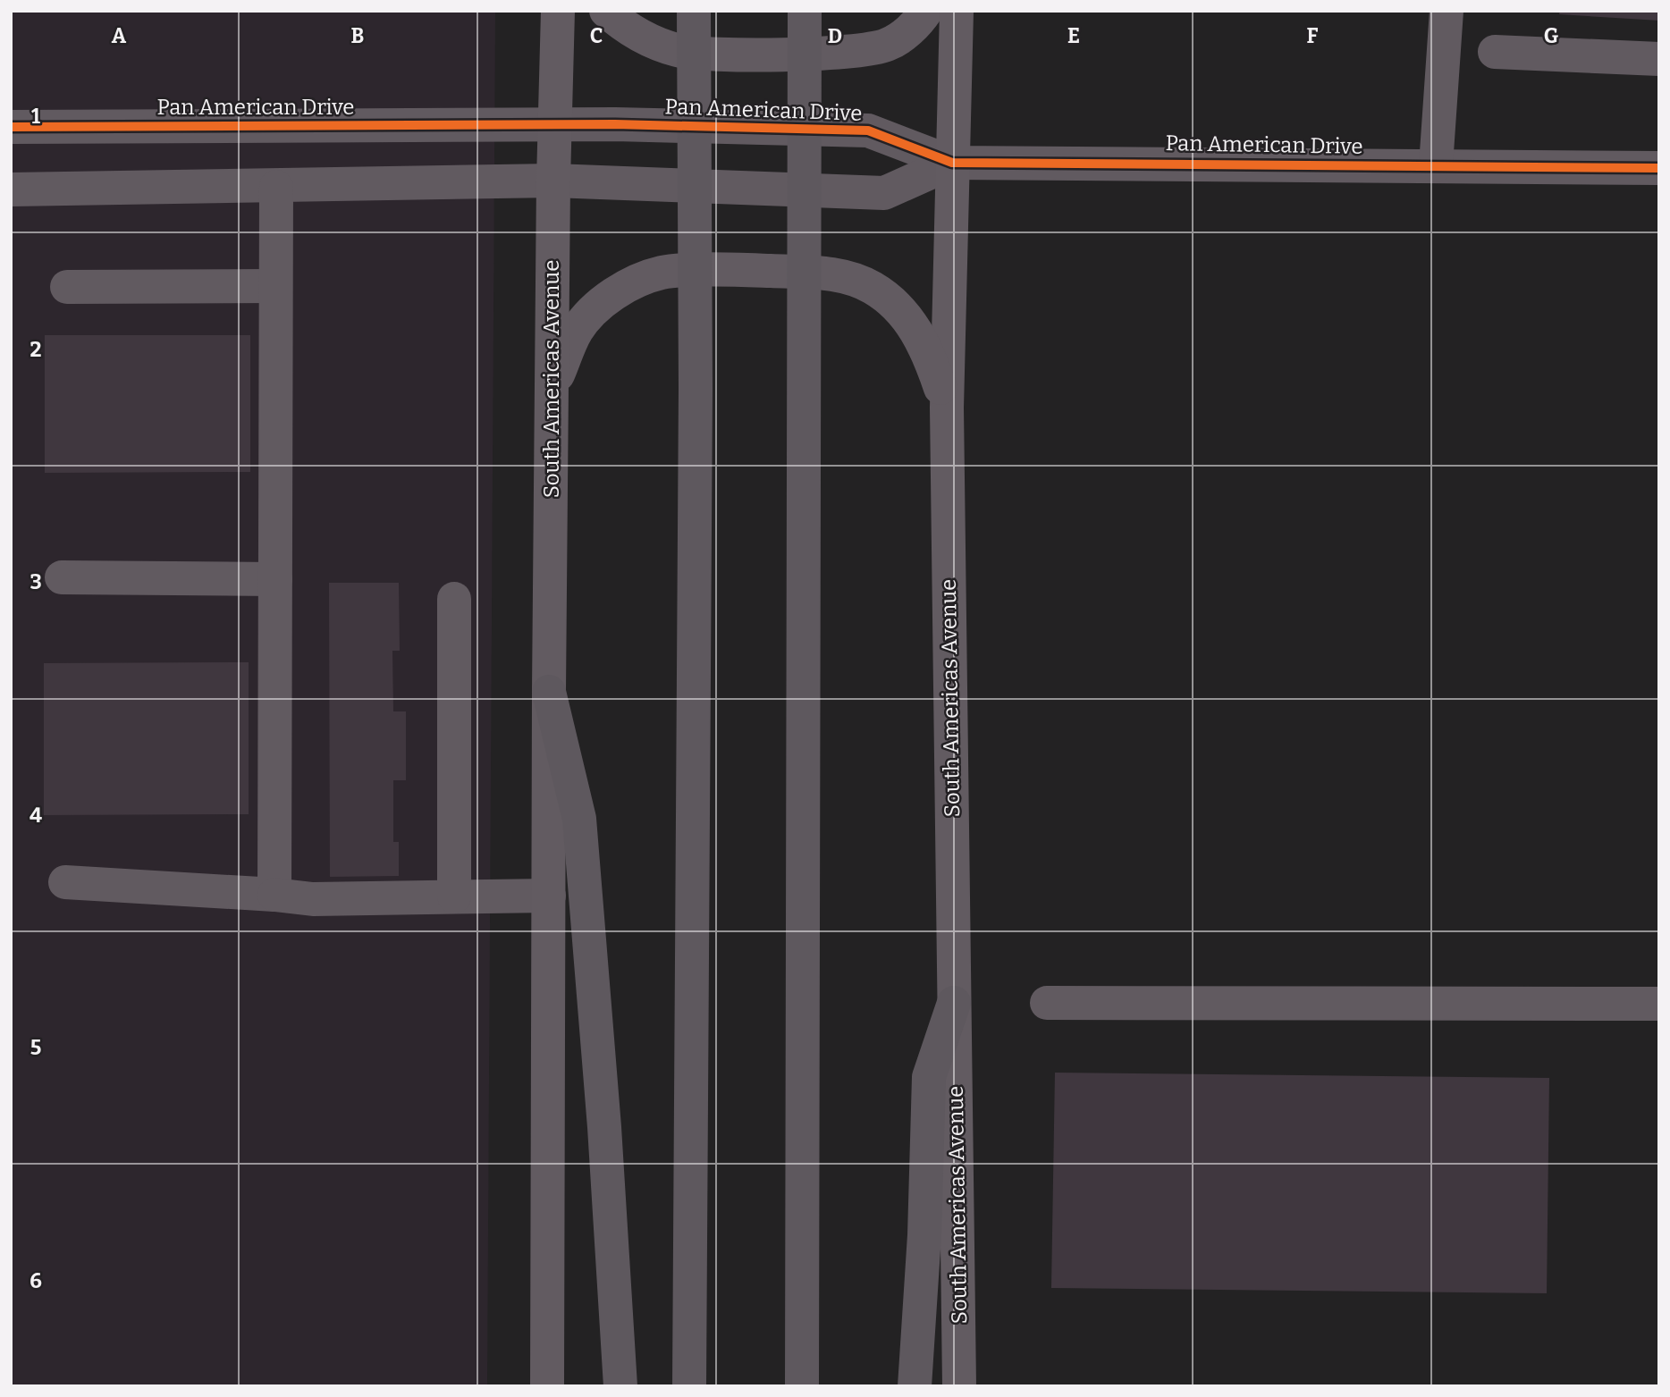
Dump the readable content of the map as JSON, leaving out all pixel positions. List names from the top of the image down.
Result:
{
  "streets": {
    "main road": ["South Americas Avenue"],
    "street": ["Pan American Drive"]
  },
  "crossings": [
    ["Pan American Drive", "South Americas Avenue"]
  ],
  "grid": {
    "columns": [
      "A",
      "B",
      "C",
      "D",
      "E",
      "F",
      "G"
    ],
    "rows": [
      "1",
      "2",
      "3",
      "4",
      "5",
      "6"
    ]
  }
}
